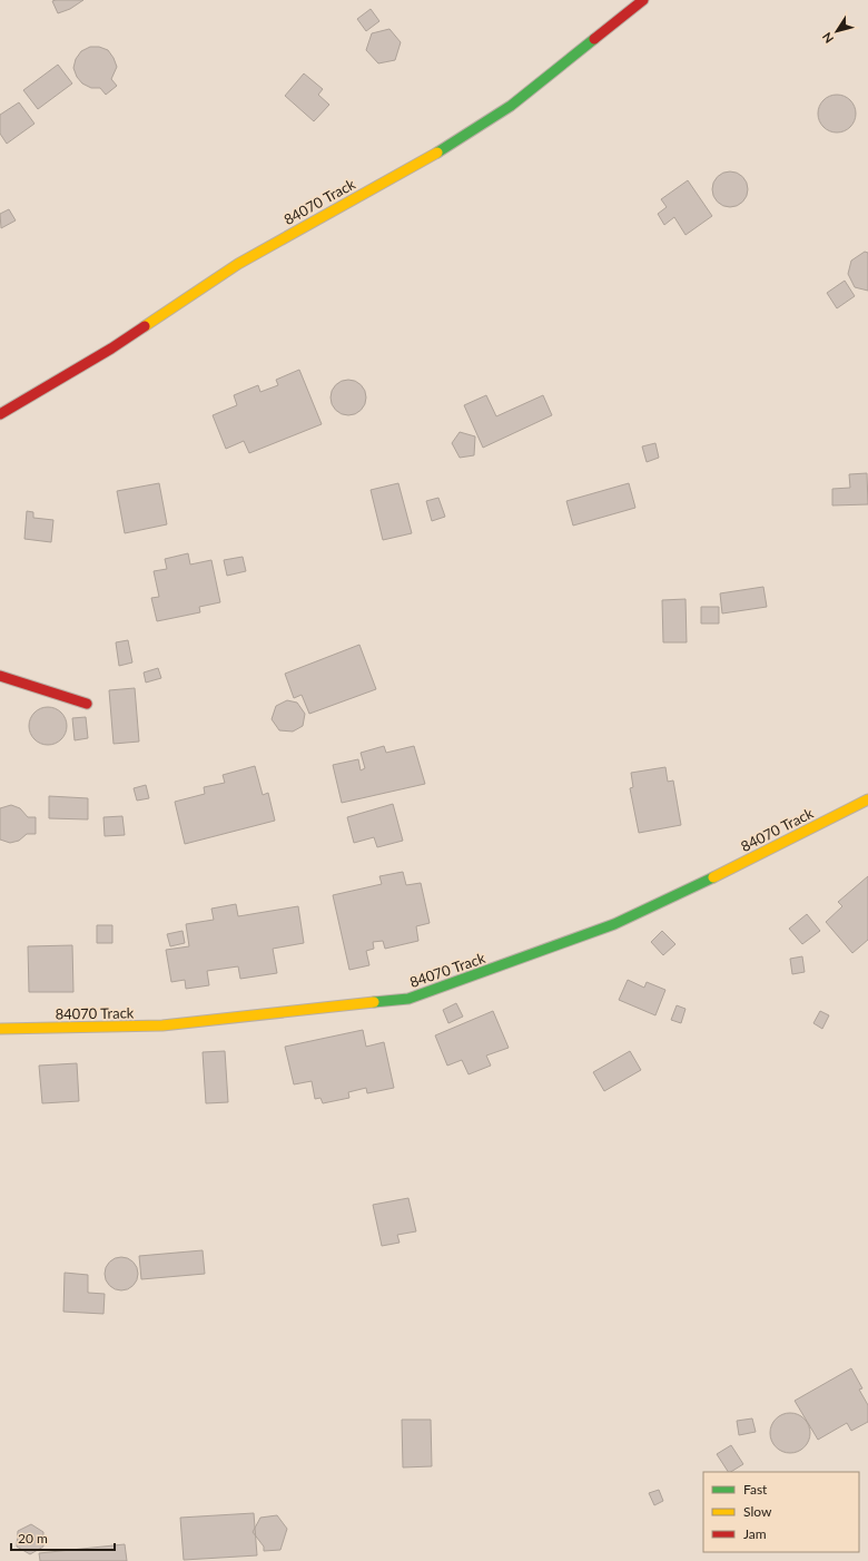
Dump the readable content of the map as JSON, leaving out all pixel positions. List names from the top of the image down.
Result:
{
  "streets": {
    "street": ["84070 Track"]
  },
  "legend": ["Fast", "Slow", "Jam"],
  "scale_bar": "20 m",
  "north": "bottom left"
}
